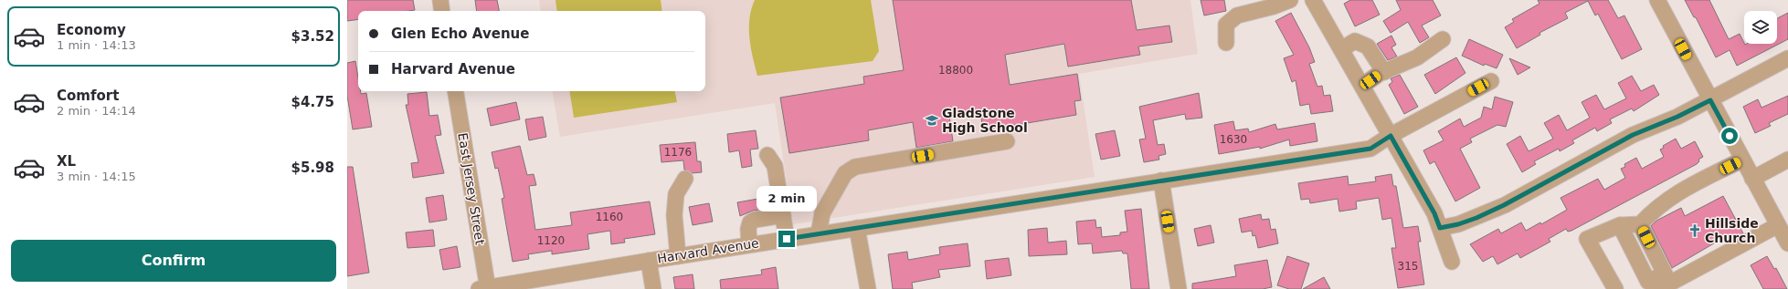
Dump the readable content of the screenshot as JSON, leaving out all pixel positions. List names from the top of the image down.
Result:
{
  "streets": {
    "street": ["East Jersey Street", "Harvard Avenue"]
  },
  "crossings": [
    ["East Jersey Street", "Harvard Avenue"]
  ],
  "places": {
    "school or university": ["Gladstone High School"],
    "church": ["Hillside Church"]
  },
  "house_numbers": [
    "18800",
    "1630",
    "1176",
    "1160",
    "1120",
    "315"
  ],
  "page": {
    "list": [
      {
        "name": "Economy",
        "note": "1 min · 14:13",
        "value": "$3.52"
      },
      {
        "name": "Comfort",
        "note": "2 min · 14:14",
        "value": "$4.75"
      },
      {
        "name": "XL",
        "note": "3 min · 14:15",
        "value": "$5.98"
      }
    ],
    "banner": ["Glen Echo Avenue", "Harvard Avenue"],
    "bubble": "2 min",
    "buttons": "Confirm"
  }
}
